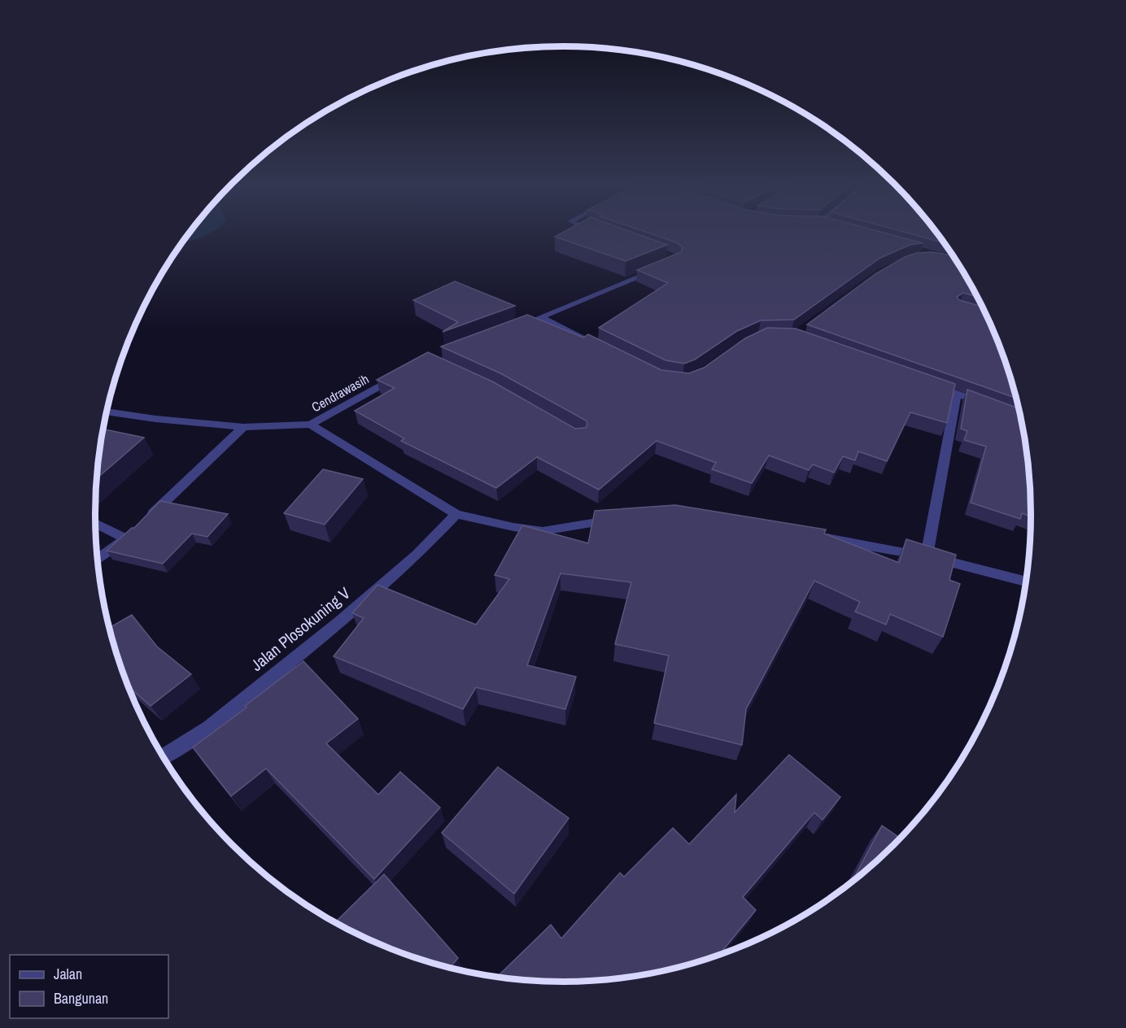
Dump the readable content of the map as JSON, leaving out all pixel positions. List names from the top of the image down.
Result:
{
  "streets": {
    "street": ["Cendrawasih", "Jalan Plosokuning V"]
  },
  "legend": ["Jalan", "Bangunan"]
}
